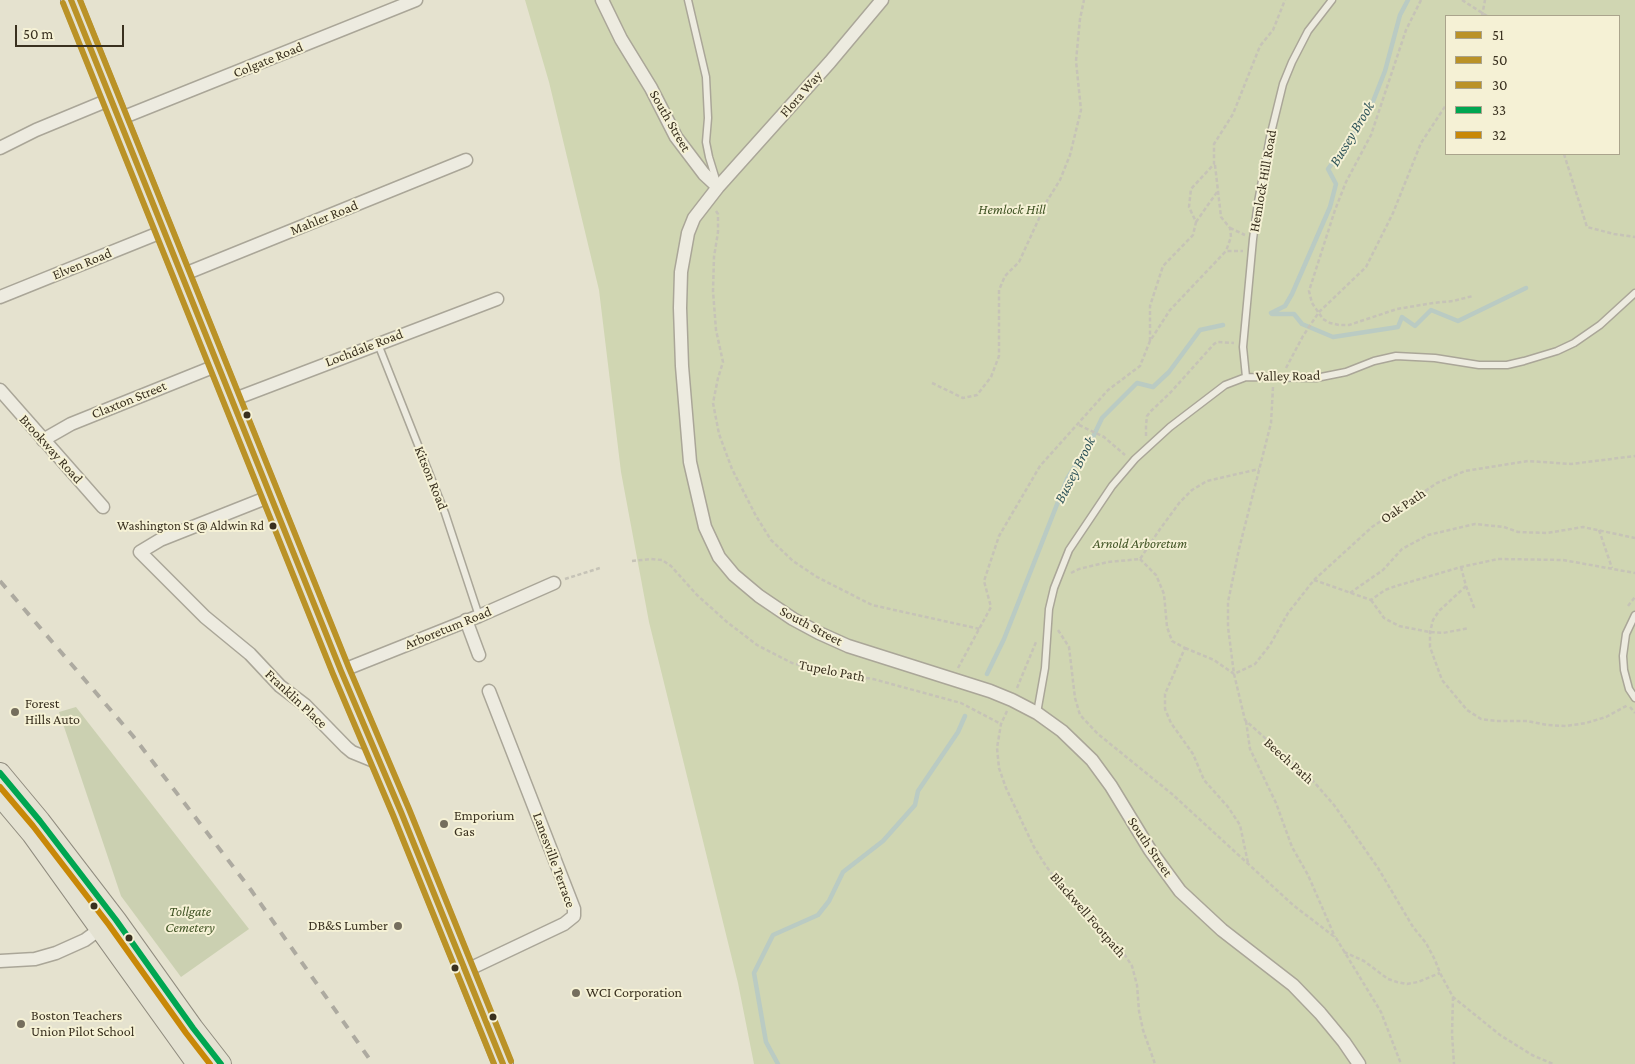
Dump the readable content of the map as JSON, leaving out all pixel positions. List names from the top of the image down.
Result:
{
  "streets": {
    "street": [
      "Colgate Road",
      "Flora Way",
      "South Street",
      "Mahler Road",
      "Elven Road",
      "Lochdale Road",
      "Claxton Street",
      "Brookway Road",
      "Arboretum Road",
      "Franklin Place",
      "Lanesville Terrace"
    ],
    "lane": ["Hemlock Hill Road", "Valley Road", "Kitson Road"],
    "path": [
      "Oak Path",
      "Tupelo Path",
      "Beech Path",
      "Blackwell Footpath"
    ]
  },
  "crossings": [
    ["Flora Way", "South Street"],
    ["South Street", "Valley Road"],
    ["Hemlock Hill Road", "Valley Road"],
    ["Lochdale Road", "Kitson Road"],
    ["Claxton Street", "Brookway Road"],
    ["Kitson Road", "Arboretum Road"],
    ["Tupelo Path", "Blackwell Footpath"]
  ],
  "water": ["Bussey Brook"],
  "parks": ["Hemlock Hill", "Arnold Arboretum", "Tollgate Cemetery"],
  "places": [
    "Washington St @ Aldwin Rd",
    "Forest Hills Auto",
    "Emporium Gas",
    "DB&S Lumber",
    "WCI Corporation",
    "Boston Teachers Union Pilot School"
  ],
  "lines": [
    "transit line 51",
    "transit line 30",
    "transit line 50",
    "transit line 33",
    "transit line 32"
  ],
  "legend": [
    "51",
    "50",
    "30",
    "33",
    "32"
  ],
  "scale_bar": "50 m"
}
